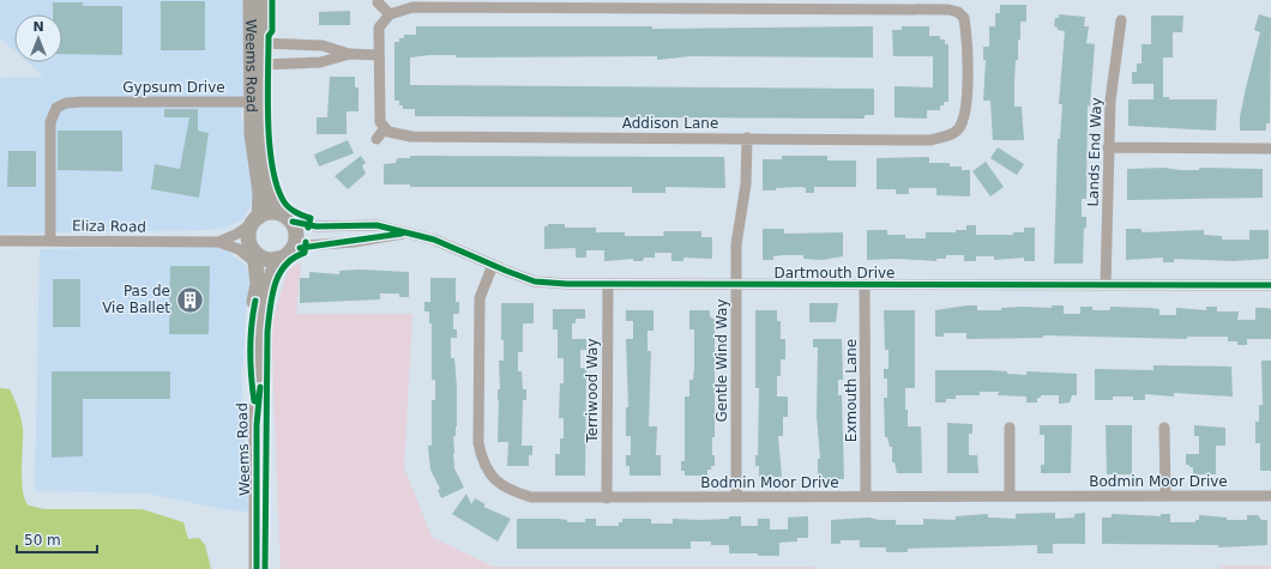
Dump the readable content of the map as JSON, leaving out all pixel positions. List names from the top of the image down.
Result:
{
  "streets": {
    "street": [
      "Weems Road",
      "Gypsum Drive",
      "Addison Lane",
      "Lands End Way",
      "Eliza Road",
      "Dartmouth Drive",
      "Gentle Wind Way",
      "Terriwood Way",
      "Exmouth Lane",
      "Bodmin Moor Drive"
    ]
  },
  "crossings": [
    ["Weems Road", "Gypsum Drive"],
    ["Weems Road", "Eliza Road"],
    ["Weems Road", "Dartmouth Drive"],
    ["Gypsum Drive", "Eliza Road"],
    ["Addison Lane", "Gentle Wind Way"],
    ["Lands End Way", "Dartmouth Drive"],
    ["Eliza Road", "Dartmouth Drive"],
    ["Dartmouth Drive", "Gentle Wind Way"],
    ["Dartmouth Drive", "Terriwood Way"],
    ["Dartmouth Drive", "Exmouth Lane"],
    ["Dartmouth Drive", "Bodmin Moor Drive"],
    ["Gentle Wind Way", "Bodmin Moor Drive"],
    ["Terriwood Way", "Bodmin Moor Drive"],
    ["Exmouth Lane", "Bodmin Moor Drive"]
  ],
  "places": {
    "building": ["Pas de Vie Ballet"]
  },
  "scale_bar": "50 m",
  "north": "top"
}
